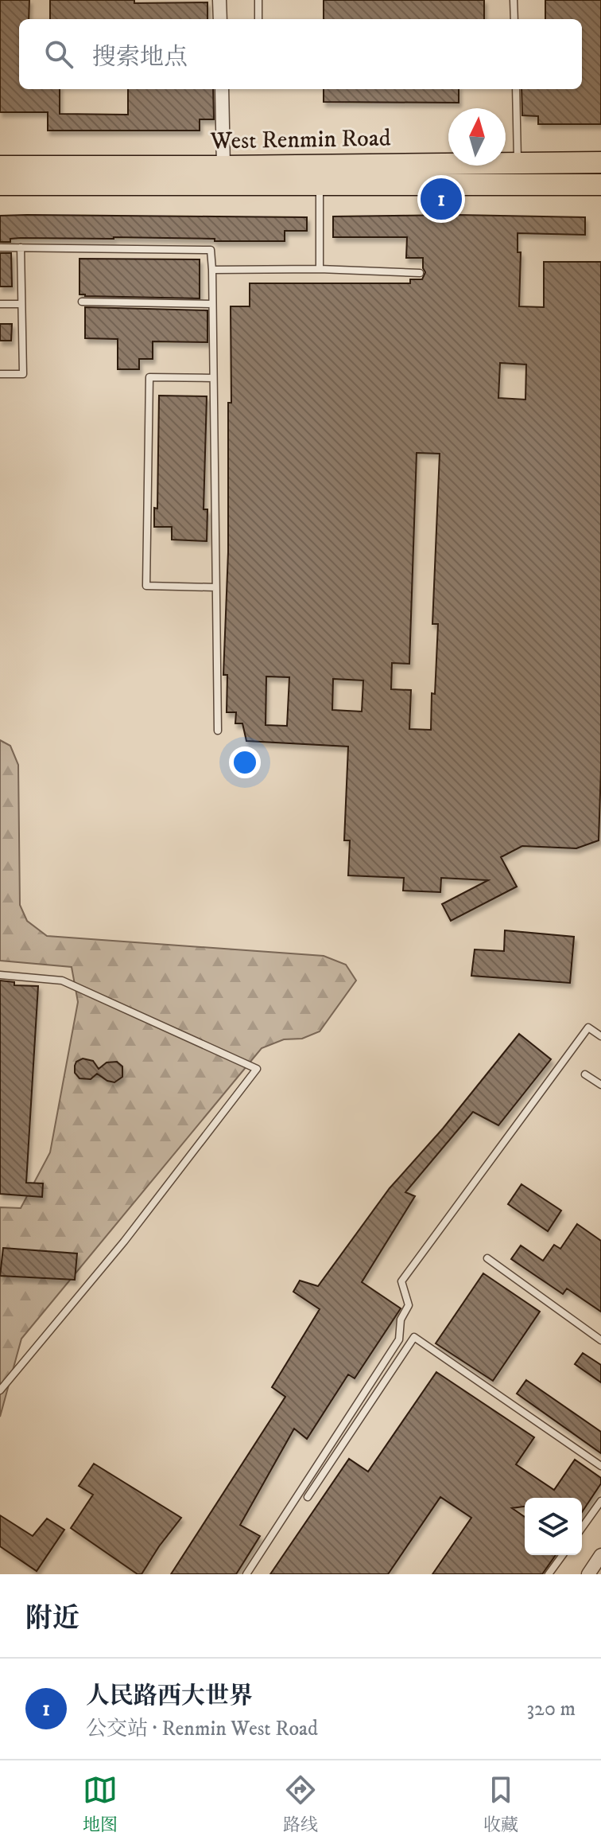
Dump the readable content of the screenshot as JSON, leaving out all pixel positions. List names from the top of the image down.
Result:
{
  "streets": {
    "main road": ["West Renmin Road"]
  },
  "north": "top",
  "page": {
    "search": "搜索地点",
    "pins": "1",
    "heading": "附近",
    "list": [
      {
        "mark": "1",
        "name": "人民路西大世界",
        "note": "公交站 · Renmin West Road",
        "value": "320 m"
      }
    ],
    "nav": ["地图", "路线", "收藏"]
  }
}
